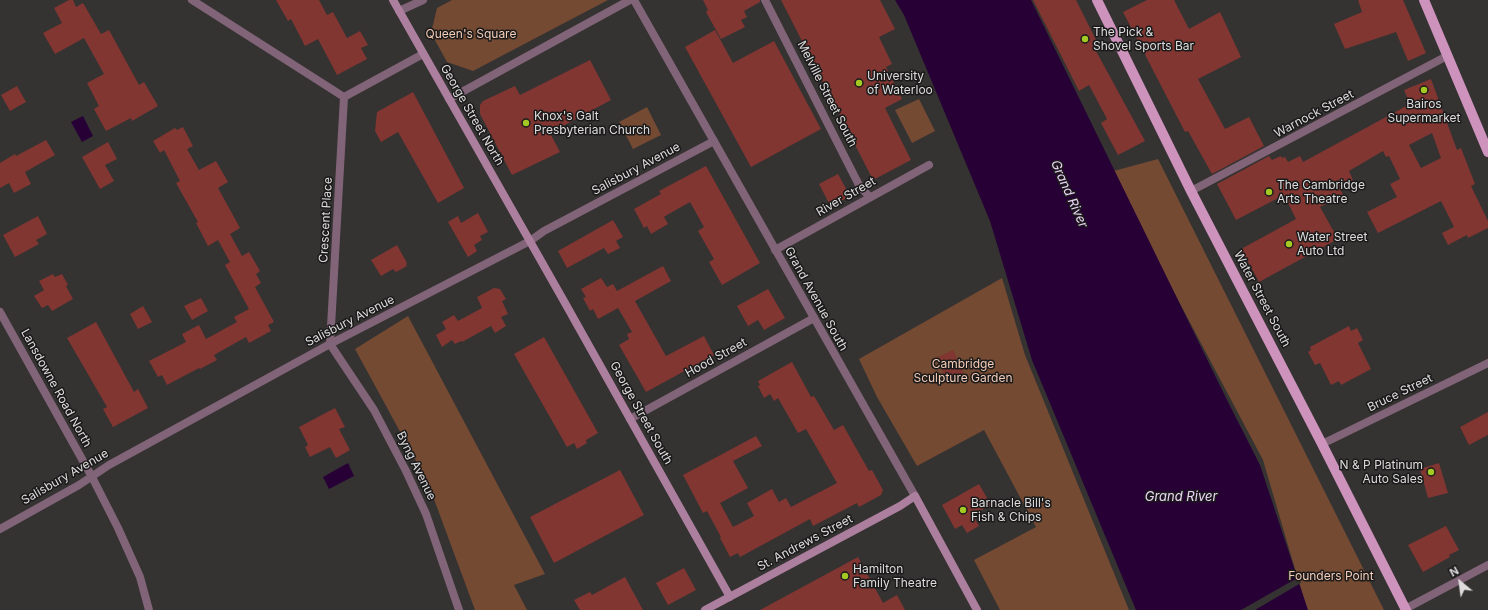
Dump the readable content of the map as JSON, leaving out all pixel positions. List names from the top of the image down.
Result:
{
  "streets": {
    "main road": [
      "George Street North",
      "Grand Avenue South",
      "Water Street South",
      "George Street South",
      "St. Andrews Street"
    ],
    "street": [
      "Melville Street South",
      "Warnock Street",
      "Salisbury Avenue",
      "River Street",
      "Crescent Place",
      "Hood Street",
      "Lansdowne Road North",
      "Bruce Street",
      "Byng Avenue"
    ]
  },
  "crossings": [
    ["Melville Street South", "River Street"],
    ["Warnock Street", "Water Street South"],
    ["George Street North", "Salisbury Avenue"],
    ["George Street North", "George Street South"],
    ["Salisbury Avenue", "Crescent Place"],
    ["Salisbury Avenue", "Grand Avenue South"],
    ["Salisbury Avenue", "Lansdowne Road North"],
    ["Salisbury Avenue", "George Street South"],
    ["Salisbury Avenue", "Byng Avenue"],
    ["River Street", "Grand Avenue South"],
    ["Crescent Place", "Byng Avenue"],
    ["Grand Avenue South", "Hood Street"],
    ["Grand Avenue South", "St. Andrews Street"],
    ["Water Street South", "Bruce Street"],
    ["Hood Street", "George Street South"],
    ["George Street South", "St. Andrews Street"]
  ],
  "water": ["Grand River"],
  "parks": ["Queen's Square", "Cambridge Sculpture Garden", "Founders Point"],
  "places": [
    "The Pick & Shovel Sports Bar",
    "University of Waterloo",
    "Bairos Supermarket",
    "Knox's Galt Presbyterian Church",
    "The Cambridge Arts Theatre",
    "Water Street Auto Ltd",
    "N & P Platinum Auto Sales",
    "Barnacle Bill's Fish & Chips",
    "Hamilton Family Theatre"
  ],
  "north": "top left"
}
